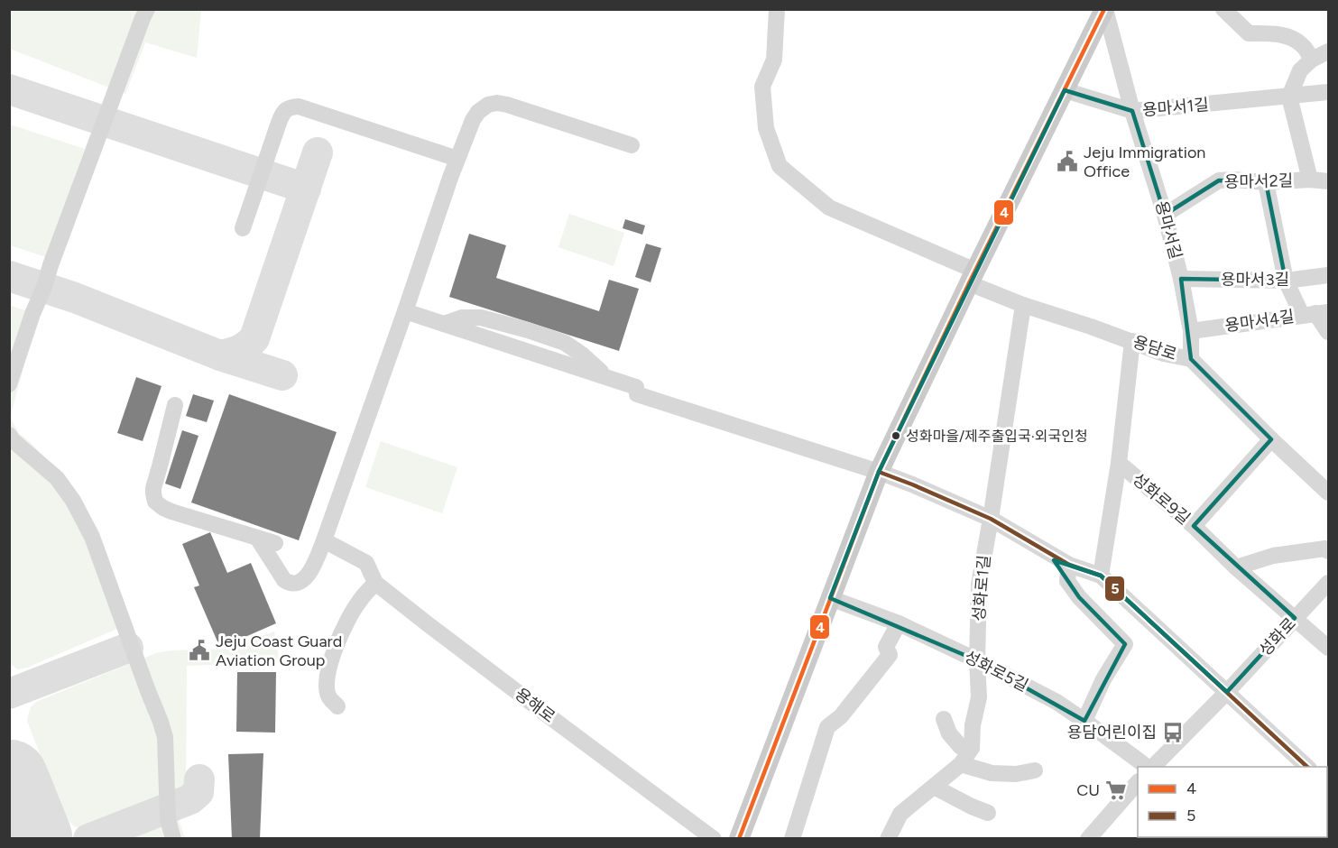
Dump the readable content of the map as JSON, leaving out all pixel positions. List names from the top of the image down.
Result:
{
  "streets": {
    "street": [
      "용마서1길",
      "용마서2길",
      "용마서길",
      "용마서3길",
      "용마서4길",
      "용담로",
      "성화로9길",
      "성화로1길",
      "성화로",
      "성화로5길",
      "용해로"
    ]
  },
  "crossings": [
    ["용마서1길", "용마서길"],
    ["용마서2길", "용마서길"],
    ["용마서길", "용마서3길"],
    ["용마서길", "용마서4길"],
    ["용마서길", "용담로"],
    ["용담로", "성화로9길"],
    ["용담로", "성화로1길"],
    ["성화로9길", "성화로"],
    ["성화로1길", "성화로5길"]
  ],
  "places": {
    "public building": ["Jeju Immigration Office", "Jeju Coast Guard Aviation Group"],
    "other": ["성화마을/제주출입국·외국인청"],
    "bus stop": ["용담어린이집"],
    "supermarket": ["CU"]
  },
  "lines": ["transit line 4", "transit line 5"],
  "legend": ["4", "5"]
}
